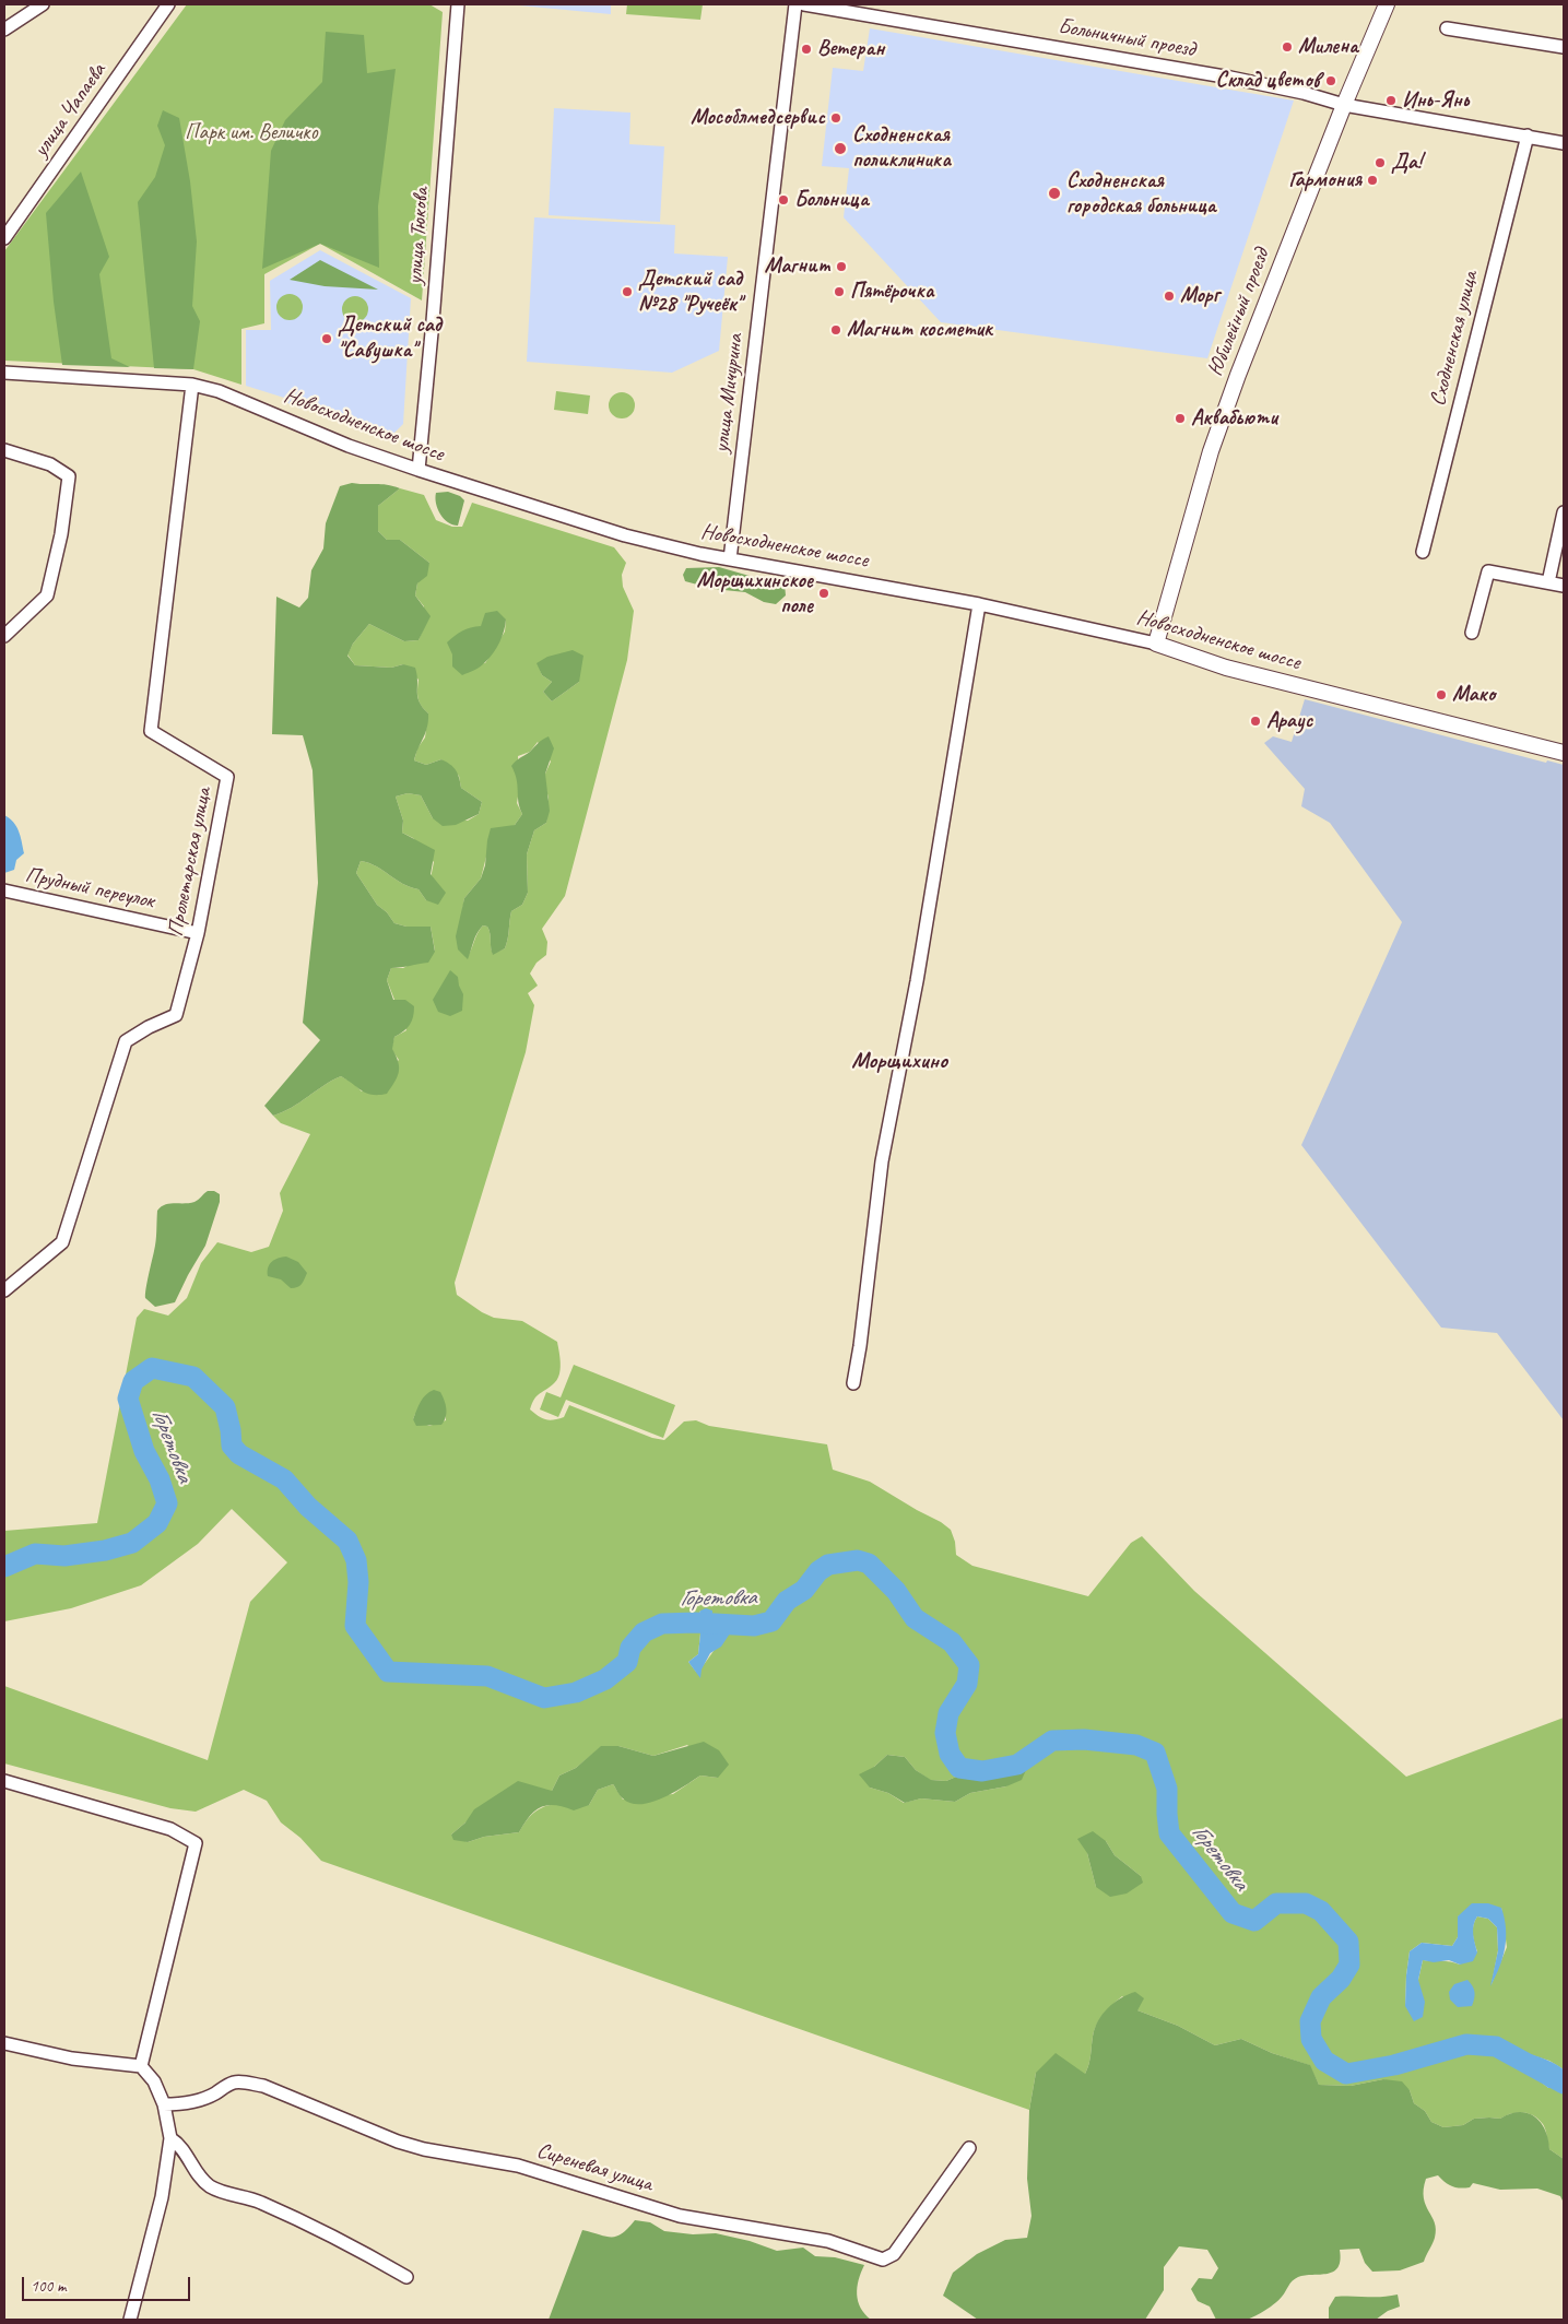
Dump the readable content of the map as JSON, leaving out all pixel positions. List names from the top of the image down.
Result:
{
  "streets": {
    "main road": ["Юбилейный проезд", "Новосходненское шоссе"],
    "street": [
      "Больничный проезд",
      "улица Чапаева",
      "улица Тюкова",
      "Сходненская улица",
      "улица Мичурина",
      "Пролетарская улица",
      "Прудный переулок",
      "Сиреневая улица"
    ]
  },
  "crossings": [
    ["Больничный проезд", "Юбилейный проезд"],
    ["Больничный проезд", "Сходненская улица"],
    ["улица Тюкова", "Новосходненское шоссе"],
    ["Юбилейный проезд", "Новосходненское шоссе"],
    ["улица Мичурина", "Новосходненское шоссе"],
    ["Новосходненское шоссе", "Пролетарская улица"],
    ["Пролетарская улица", "Прудный переулок"]
  ],
  "districts": ["Морщихино"],
  "water": ["Горетовка"],
  "parks": ["Парк им. Величко"],
  "places": [
    "Милена",
    "Ветеран",
    "Склад цветов",
    "Инь-Янь",
    "Мособлмедсервис",
    "Сходненская поликлиника",
    "Да!",
    "Гармония",
    "Сходненская городская больница",
    "Больница",
    "Магнит",
    "Детский сад №28 \"Ручеёк\"",
    "Пятёрочка",
    "Морг",
    "Магнит косметик",
    "Детский сад \"Савушка\"",
    "Аквабьюти",
    "Морщихинское поле",
    "Мако",
    "Араус"
  ],
  "scale_bar": "100 m"
}
